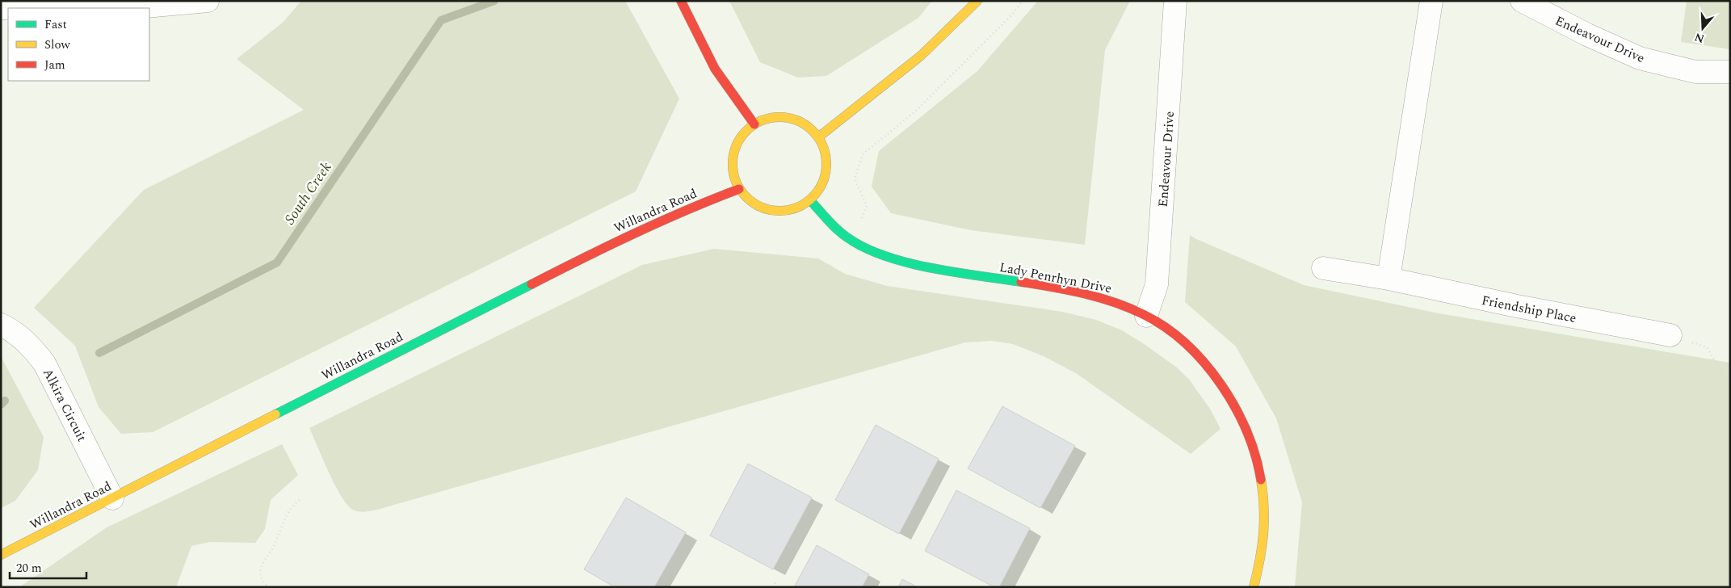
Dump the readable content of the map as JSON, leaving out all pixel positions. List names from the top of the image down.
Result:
{
  "streets": {
    "main road": ["Willandra Road", "Lady Penrhyn Drive"],
    "street": ["Endeavour Drive", "Friendship Place", "Alkira Circuit"]
  },
  "crossings": [
    ["Endeavour Drive", "Lady Penrhyn Drive"],
    ["Willandra Road", "Lady Penrhyn Drive"],
    ["Willandra Road", "Alkira Circuit"]
  ],
  "water": ["South Creek"],
  "legend": ["Fast", "Slow", "Jam"],
  "scale_bar": "20 m",
  "north": "bottom"
}
